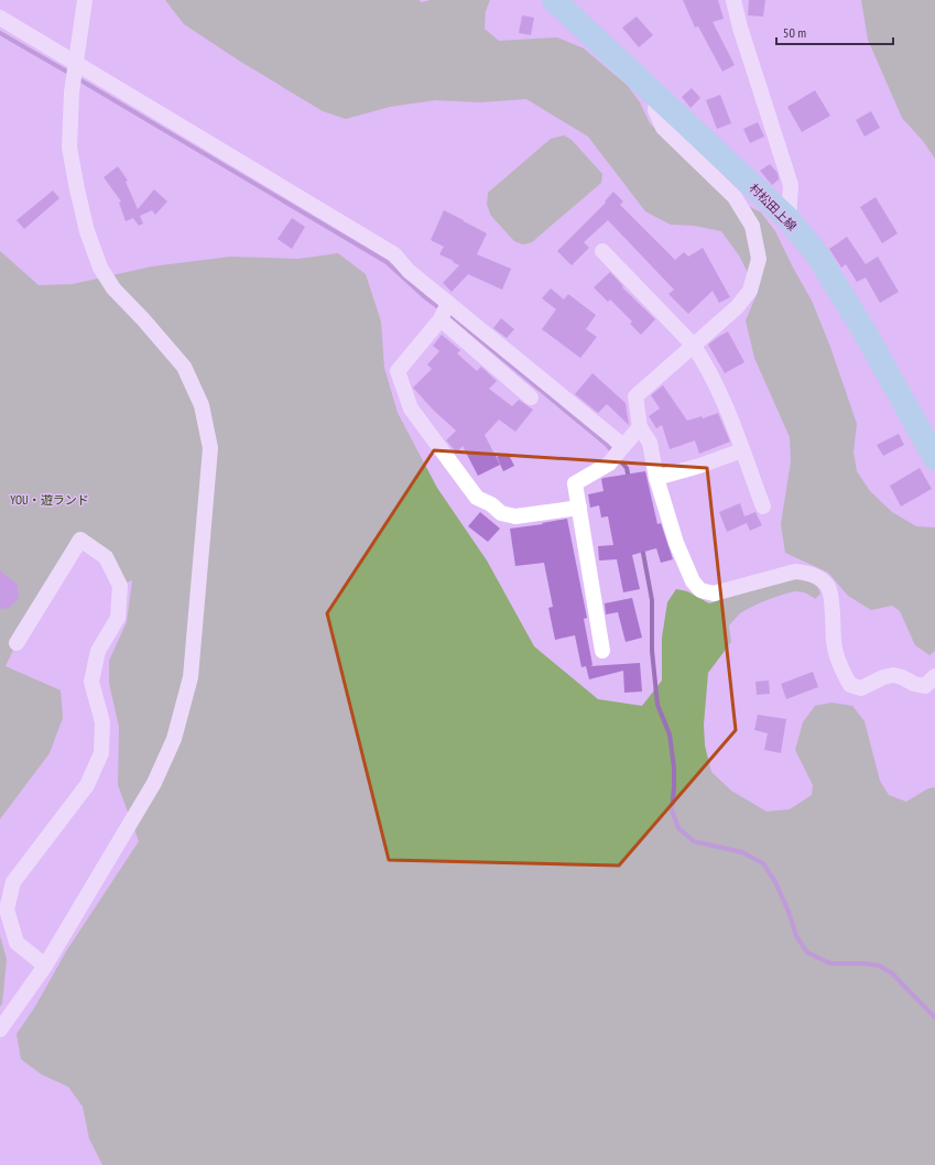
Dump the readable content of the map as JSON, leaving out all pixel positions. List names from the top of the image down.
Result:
{
  "streets": {
    "main road": ["村松田上線"]
  },
  "parks": ["YOU・遊ランド"],
  "scale_bar": "50 m"
}
